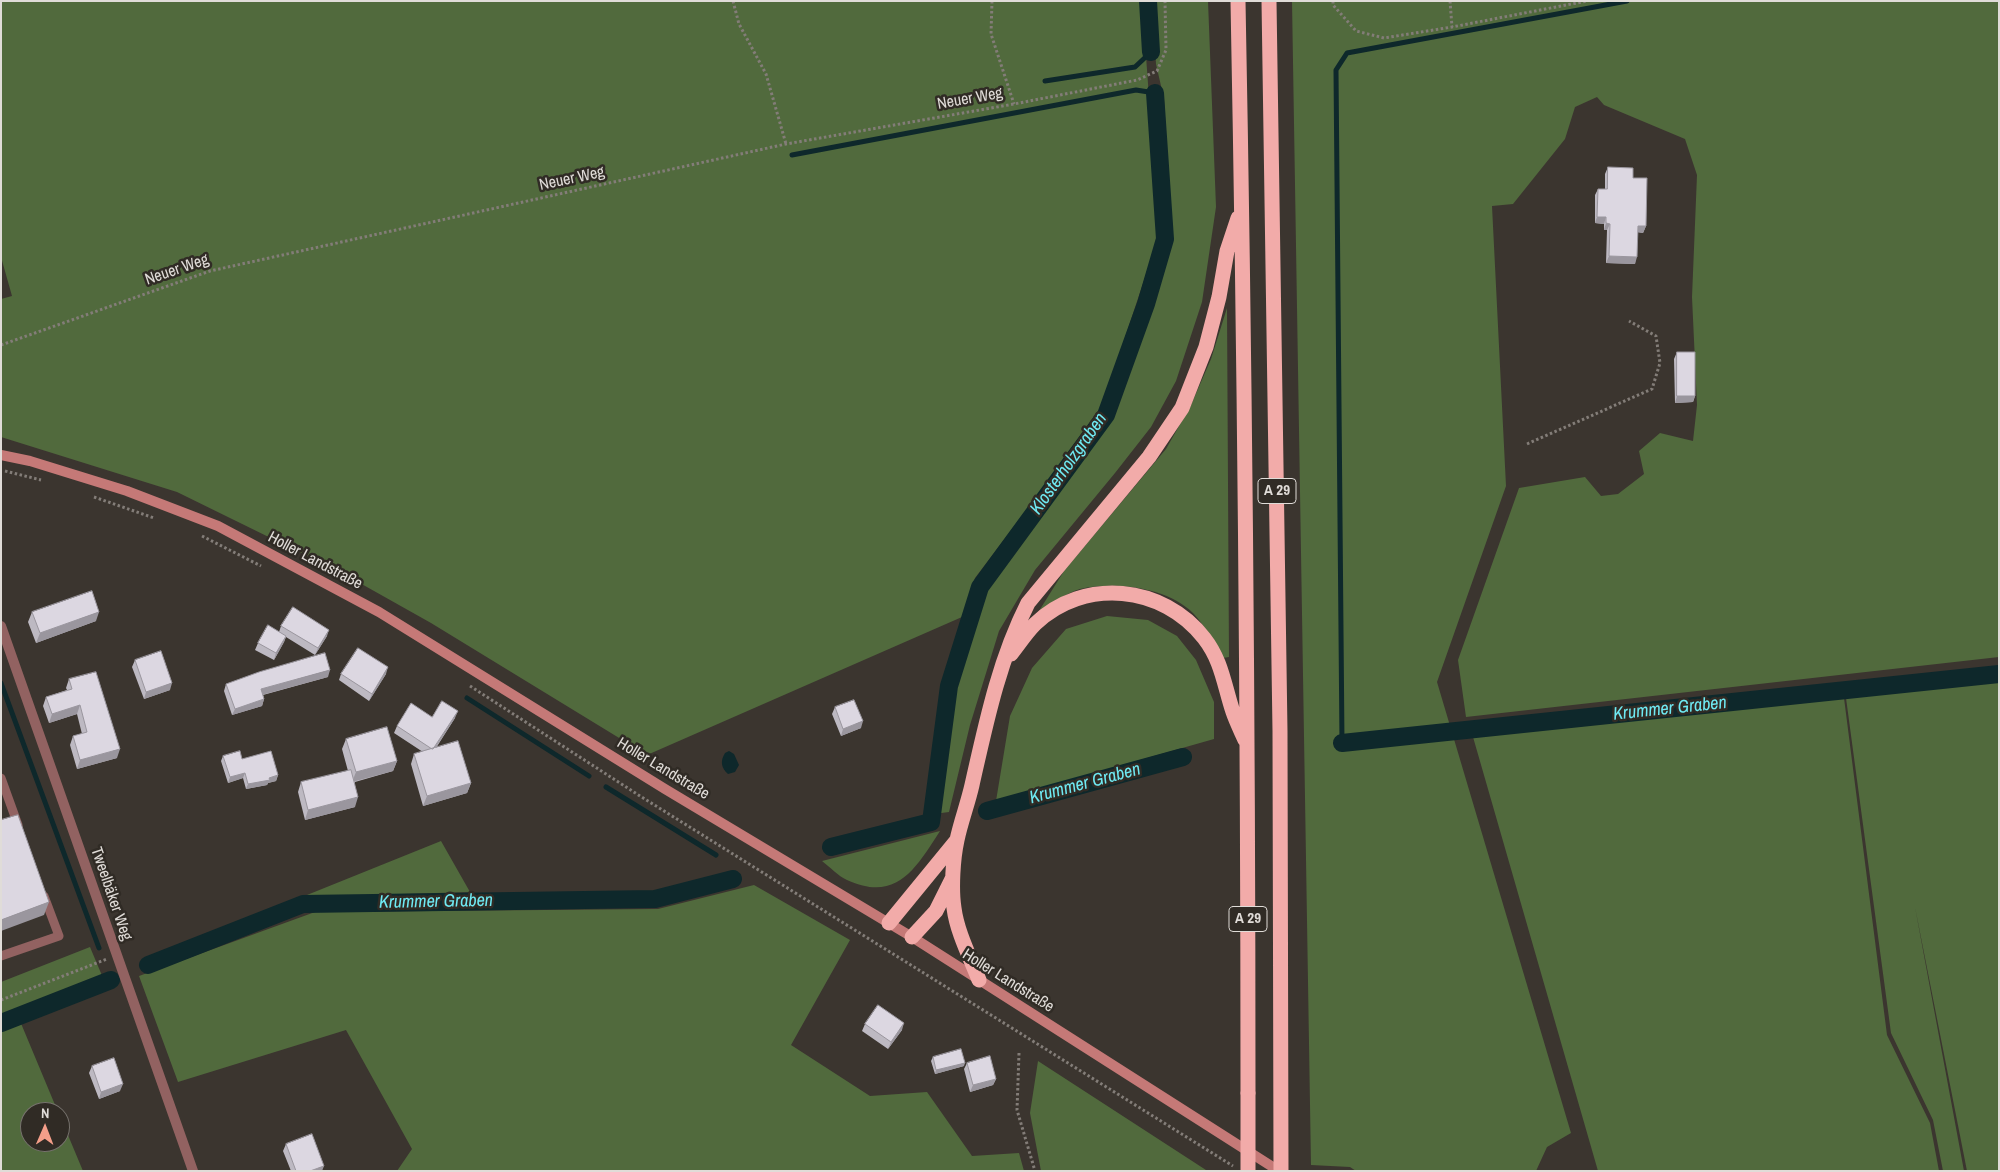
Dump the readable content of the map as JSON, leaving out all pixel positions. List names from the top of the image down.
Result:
{
  "streets": {
    "highway": ["A 29"],
    "main road": ["Holler Landstraße"],
    "street": ["Tweelbäker Weg"],
    "path": ["Neuer Weg"]
  },
  "crossings": [
    ["A 29", "Holler Landstraße"]
  ],
  "water": ["Klosterholzgraben", "Krummer Graben"],
  "north": "top"
}
